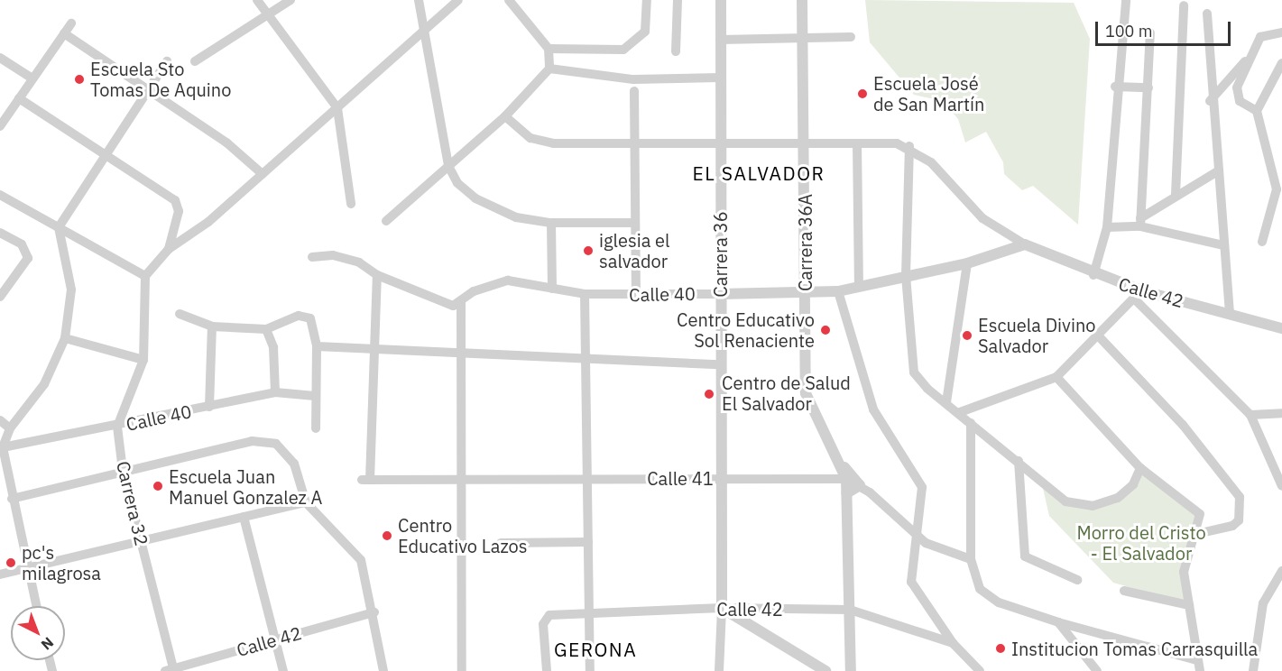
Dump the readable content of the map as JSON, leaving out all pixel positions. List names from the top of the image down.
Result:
{
  "streets": {
    "street": [
      "Carrera 36A",
      "Carrera 36",
      "Calle 42",
      "Calle 40",
      "Calle 41",
      "Carrera 32"
    ]
  },
  "crossings": [
    ["Carrera 36A", "Calle 42"],
    ["Carrera 36A", "Calle 40"],
    ["Carrera 36A", "Calle 41"],
    ["Carrera 36", "Calle 42"],
    ["Carrera 36", "Calle 40"],
    ["Carrera 36", "Calle 41"],
    ["Calle 42", "Calle 40"],
    ["Calle 42", "Carrera 32"],
    ["Calle 40", "Carrera 32"]
  ],
  "districts": ["EL SALVADOR", "GERONA"],
  "parks": ["Morro del Cristo - El Salvador"],
  "places": [
    "Escuela Sto Tomas De Aquino",
    "Escuela José de San Martín",
    "iglesia el salvador",
    "Centro Educativo Sol Renaciente",
    "Escuela Divino Salvador",
    "Centro de Salud El Salvador",
    "Escuela Juan Manuel Gonzalez A",
    "Centro Educativo Lazos",
    "pc's milagrosa",
    "Institucion Tomas Carrasquilla"
  ],
  "scale_bar": "100 m",
  "north": "bottom right"
}
